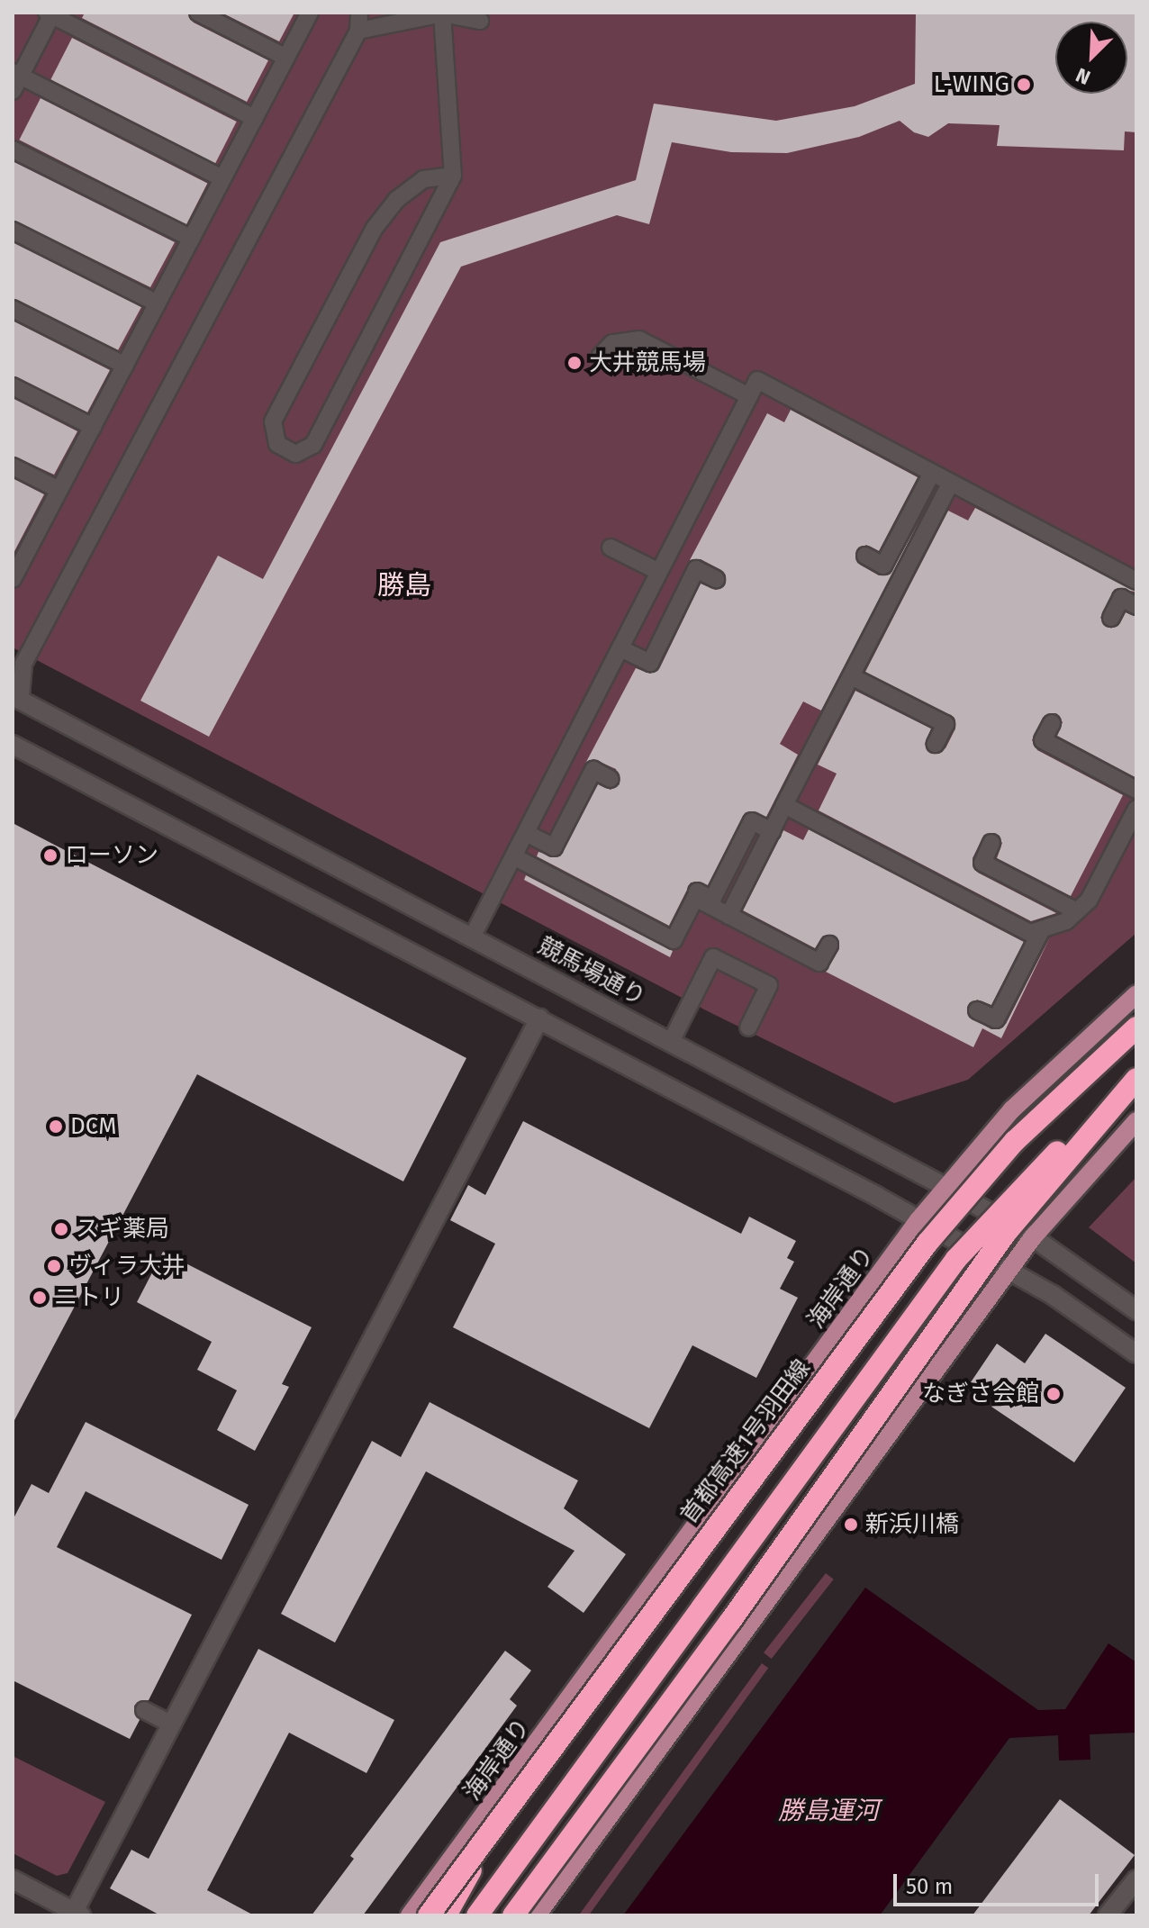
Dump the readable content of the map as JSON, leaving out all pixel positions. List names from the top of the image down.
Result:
{
  "streets": {
    "highway": ["首都高速1号羽田線"],
    "main road": ["海岸通り"],
    "street": ["競馬場通り"]
  },
  "crossings": [
    ["競馬場通り", "海岸通り"]
  ],
  "districts": ["勝島"],
  "water": ["勝島運河"],
  "places": [
    "L-WING",
    "大井競馬場",
    "ローソン",
    "DCM",
    "スギ薬局",
    "ヴィラ大井",
    "ニトリ",
    "なぎさ会館",
    "新浜川橋"
  ],
  "scale_bar": "50 m",
  "north": "bottom left"
}
